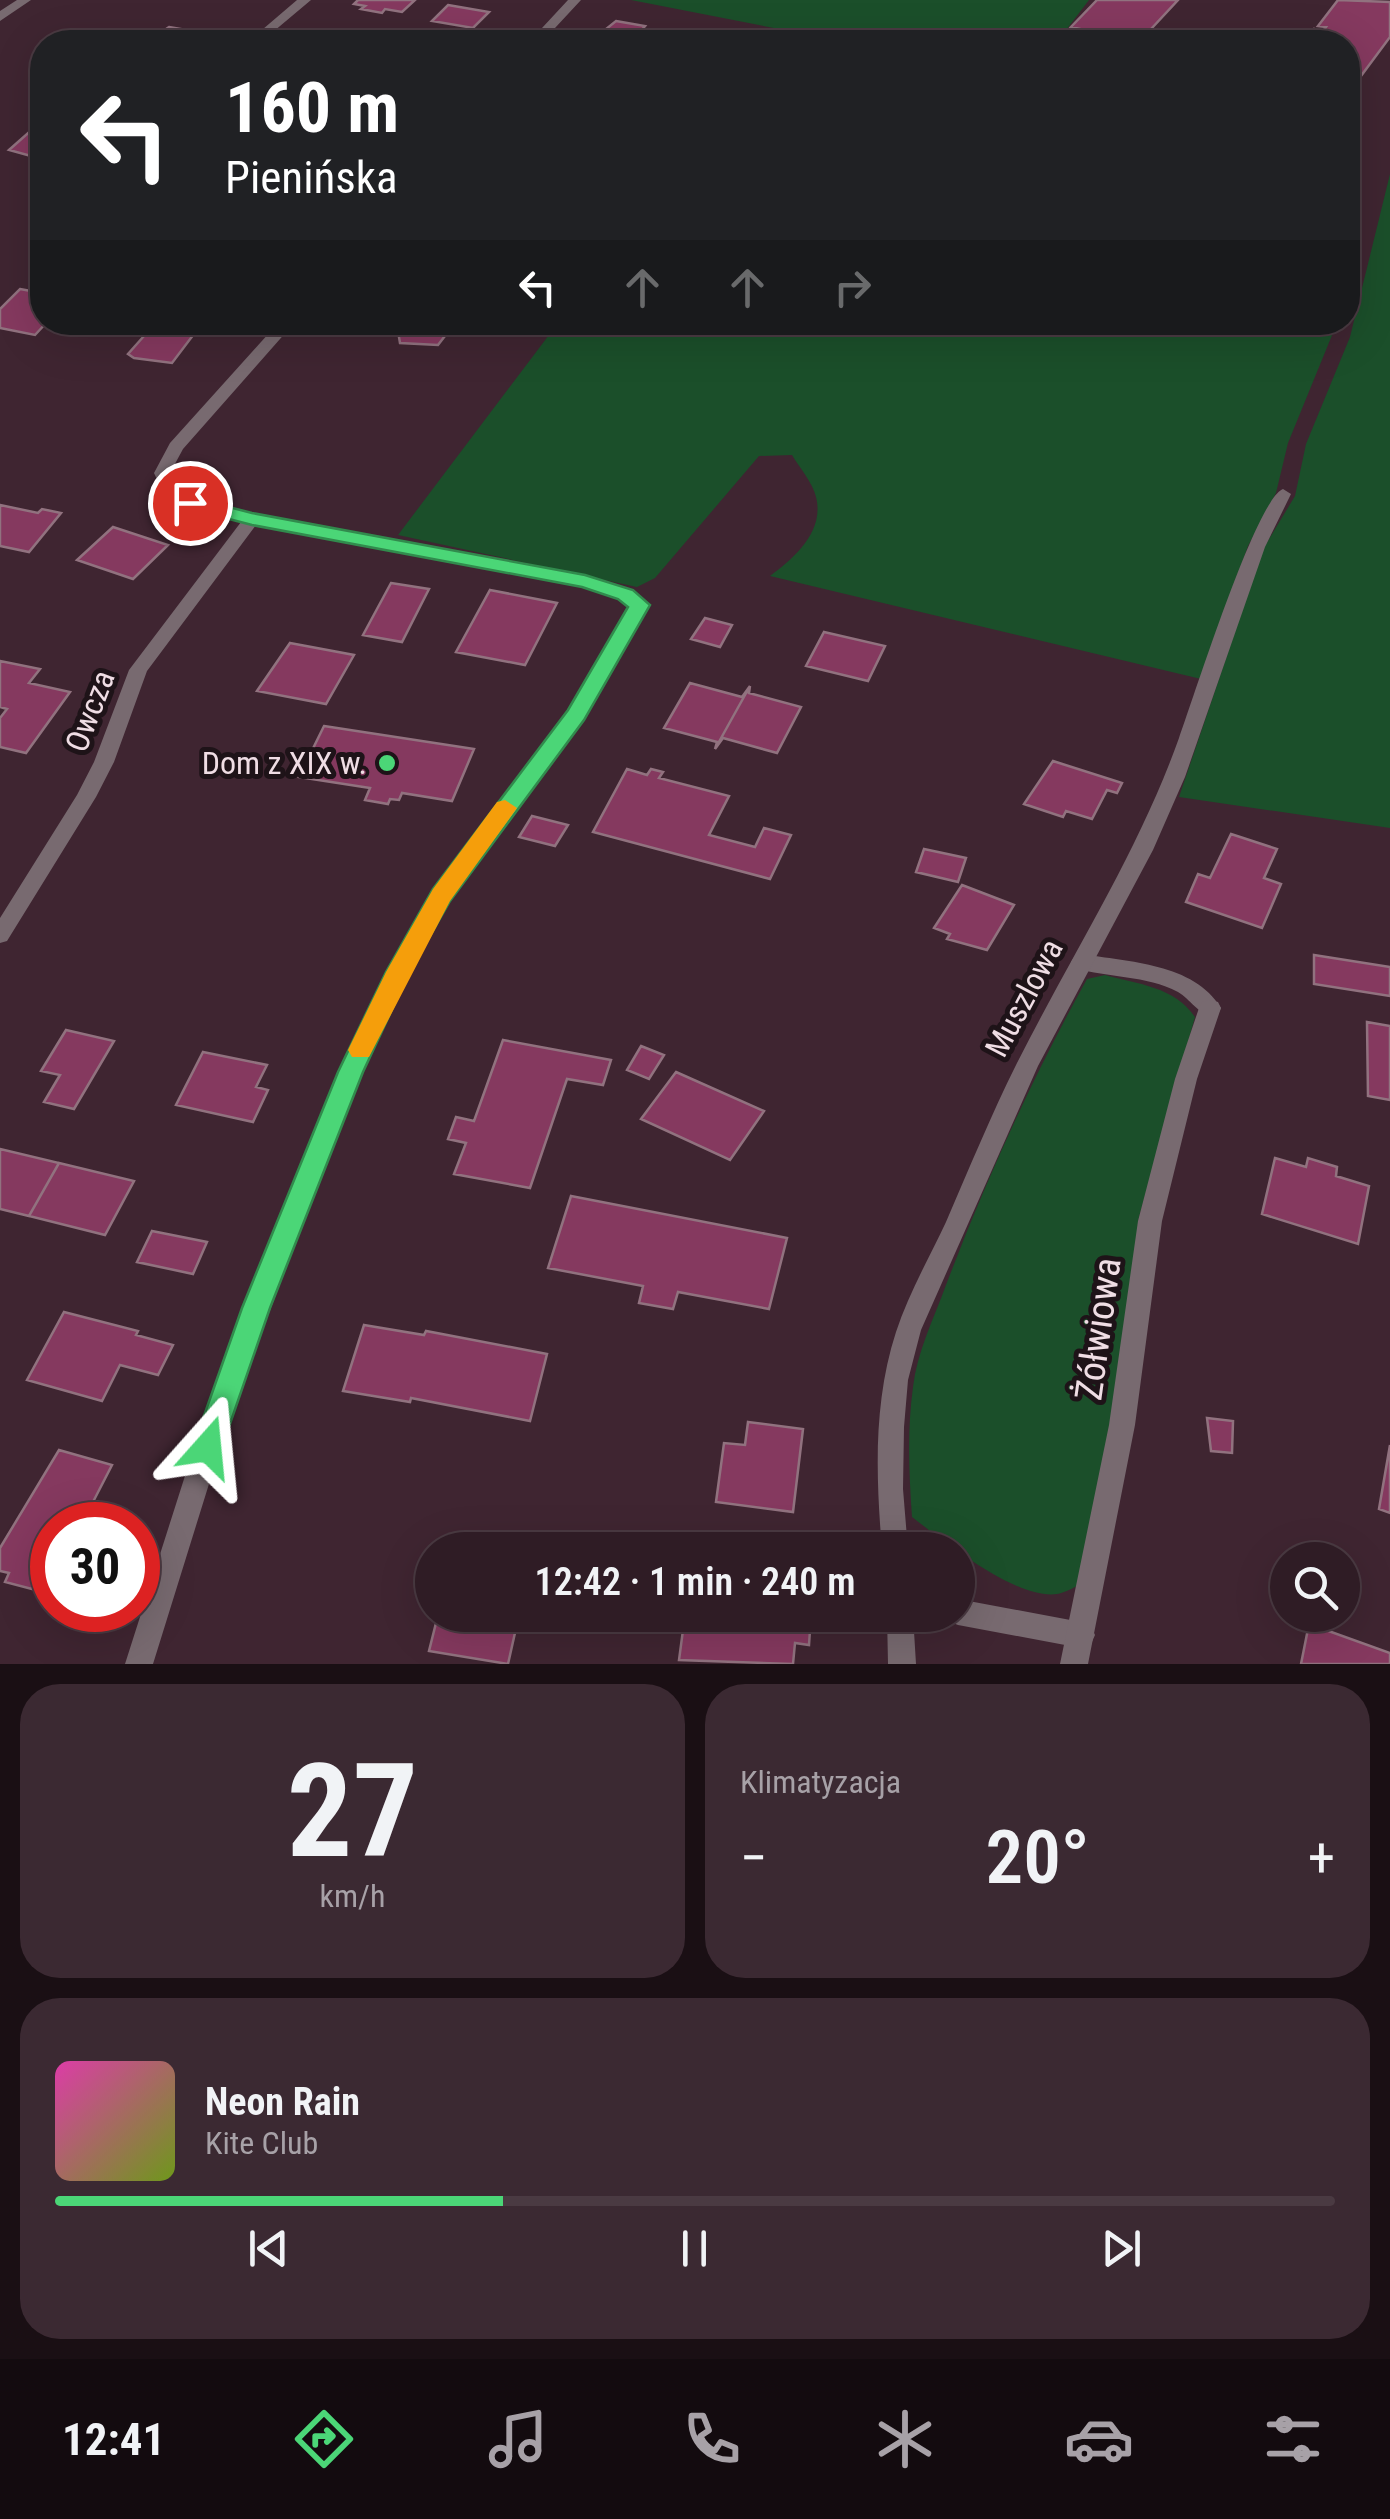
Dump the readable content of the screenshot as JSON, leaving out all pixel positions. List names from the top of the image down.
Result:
{
  "streets": {
    "street": ["Owcza", "Muszlowa", "Żółwiowa"]
  },
  "crossings": [
    ["Muszlowa", "Żółwiowa"]
  ],
  "places": ["Dom z XIX w."],
  "page": {
    "turn": ["160 m", "Pienińska"],
    "limit": "30",
    "trip": "12:42 · 1 min · 240 m",
    "tile": [
      ["27", "km/h"],
      "Klimatyzacja"
    ],
    "heat": ["−", "20°", "+"],
    "song": ["Neon Rain", "Kite Club"],
    "tabs": "12:41"
  }
}
